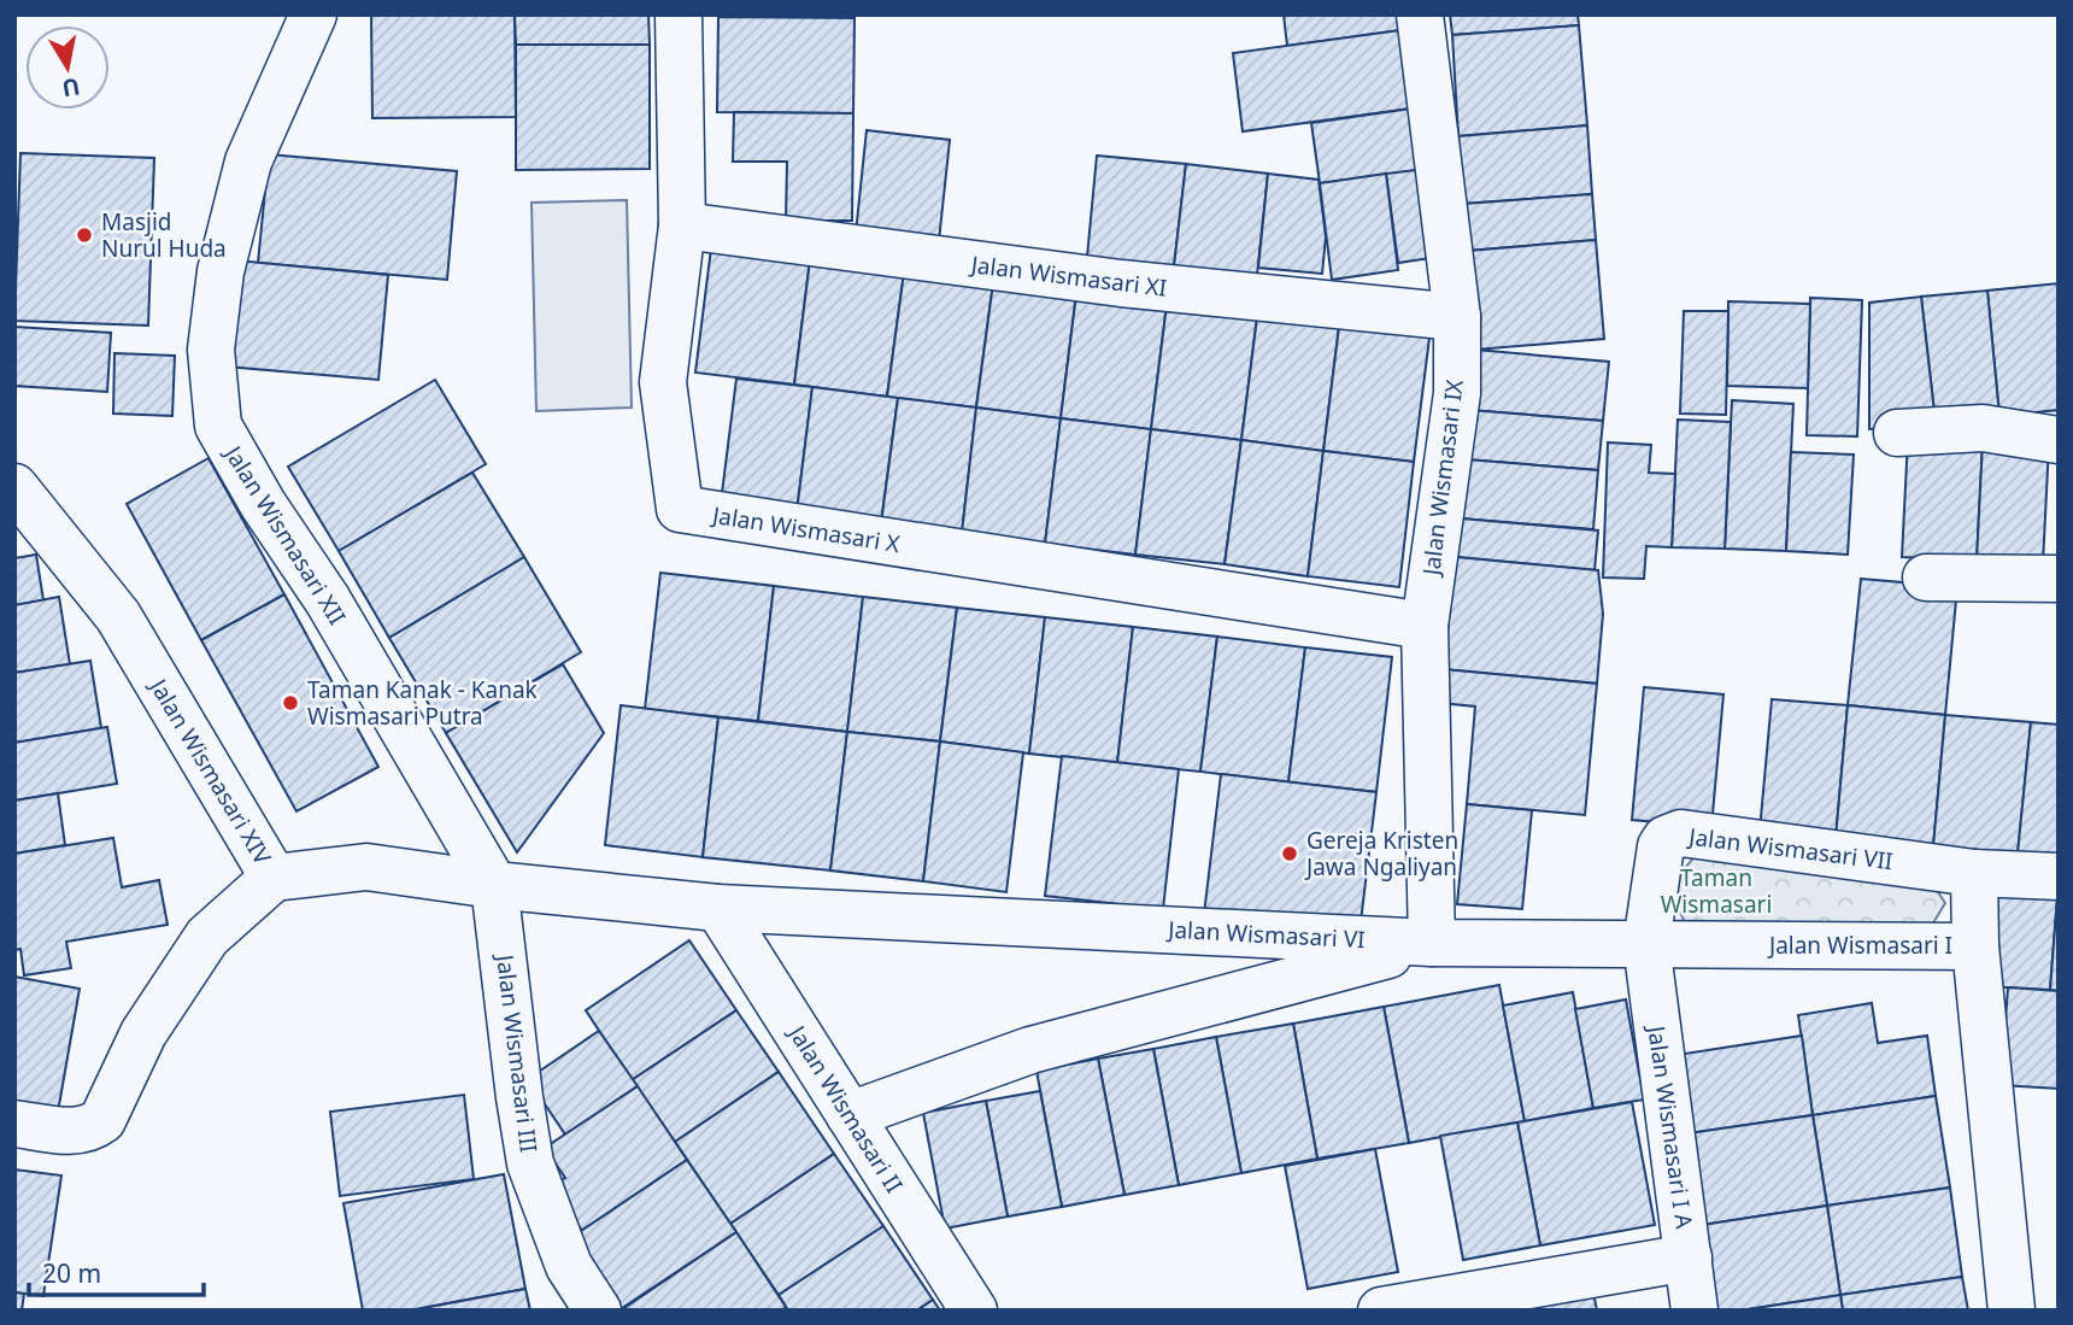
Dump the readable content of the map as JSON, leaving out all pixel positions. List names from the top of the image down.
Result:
{
  "streets": {
    "street": [
      "Jalan Wismasari XI",
      "Jalan Wismasari IX",
      "Jalan Wismasari X",
      "Jalan Wismasari XII",
      "Jalan Wismasari XIV",
      "Jalan Wismasari VII",
      "Jalan Wismasari VI",
      "Jalan Wismasari I",
      "Jalan Wismasari III",
      "Jalan Wismasari II",
      "Jalan Wismasari I A"
    ]
  },
  "crossings": [
    ["Jalan Wismasari XI", "Jalan Wismasari IX"],
    ["Jalan Wismasari XI", "Jalan Wismasari X"],
    ["Jalan Wismasari IX", "Jalan Wismasari X"],
    ["Jalan Wismasari IX", "Jalan Wismasari VI"],
    ["Jalan Wismasari IX", "Jalan Wismasari I"],
    ["Jalan Wismasari XII", "Jalan Wismasari XIV"],
    ["Jalan Wismasari XII", "Jalan Wismasari VI"],
    ["Jalan Wismasari XII", "Jalan Wismasari III"],
    ["Jalan Wismasari XIV", "Jalan Wismasari VI"],
    ["Jalan Wismasari XIV", "Jalan Wismasari III"],
    ["Jalan Wismasari VII", "Jalan Wismasari I"],
    ["Jalan Wismasari VII", "Jalan Wismasari I A"],
    ["Jalan Wismasari VI", "Jalan Wismasari I"],
    ["Jalan Wismasari VI", "Jalan Wismasari III"],
    ["Jalan Wismasari VI", "Jalan Wismasari II"],
    ["Jalan Wismasari I", "Jalan Wismasari I A"]
  ],
  "parks": ["Taman Wismasari"],
  "places": ["Masjid Nurul Huda", "Taman Kanak - Kanak Wismasari Putra", "Gereja Kristen Jawa Ngaliyan"],
  "scale_bar": "20 m",
  "north": "bottom"
}
